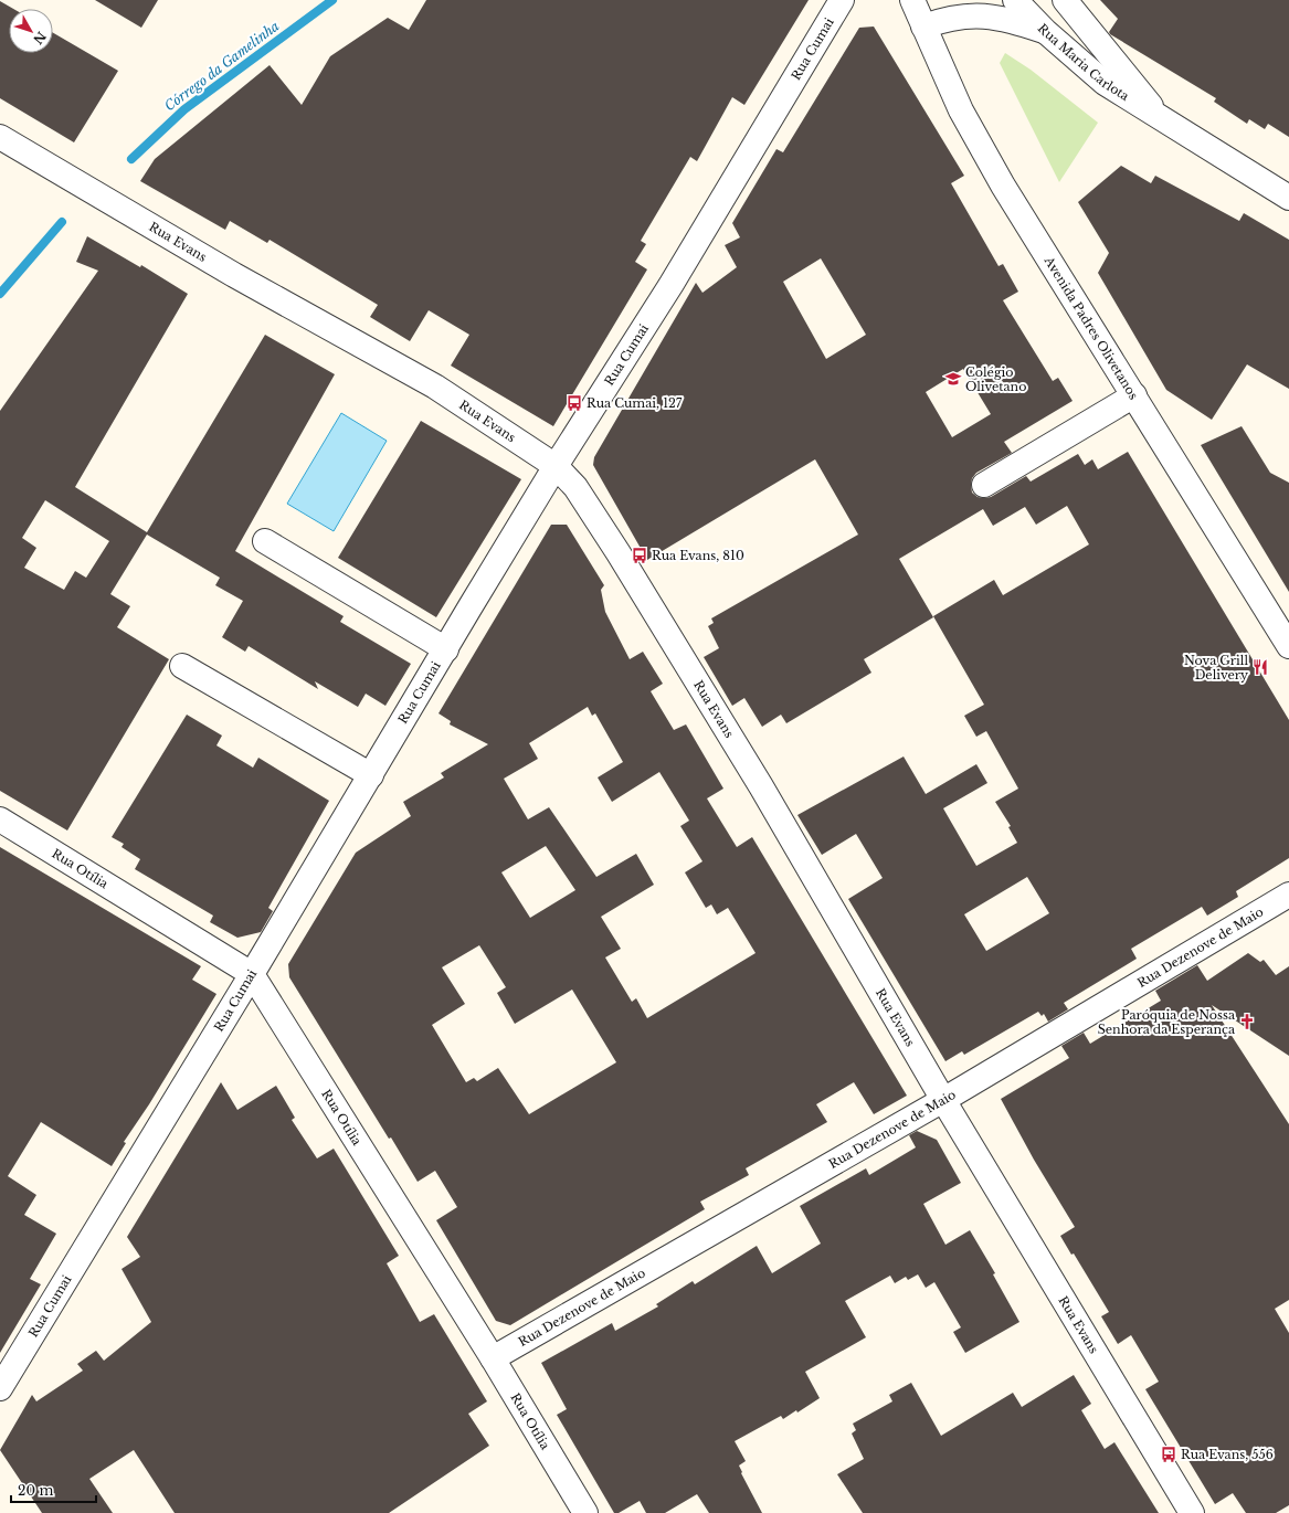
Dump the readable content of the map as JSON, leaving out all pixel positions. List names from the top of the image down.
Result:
{
  "streets": {
    "street": [
      "Rua Cumai",
      "Rua Maria Carlota",
      "Rua Evans",
      "Avenida Padres Olivetanos",
      "Rua Otília",
      "Rua Dezenove de Maio"
    ]
  },
  "crossings": [
    ["Rua Cumai", "Rua Evans"],
    ["Rua Cumai", "Rua Otília"],
    ["Rua Evans", "Rua Dezenove de Maio"],
    ["Rua Otília", "Rua Dezenove de Maio"]
  ],
  "water": ["Córrego da Gamelinha"],
  "places": {
    "school or university": ["Colégio Olivetano"],
    "bus stop": ["Rua Cumai, 127", "Rua Evans, 810", "Rua Evans, 556"],
    "restaurant": ["Nova Grill Delivery"],
    "church": ["Paróquia de Nossa Senhora da Esperança"]
  },
  "scale_bar": "20 m",
  "north": "bottom right"
}
